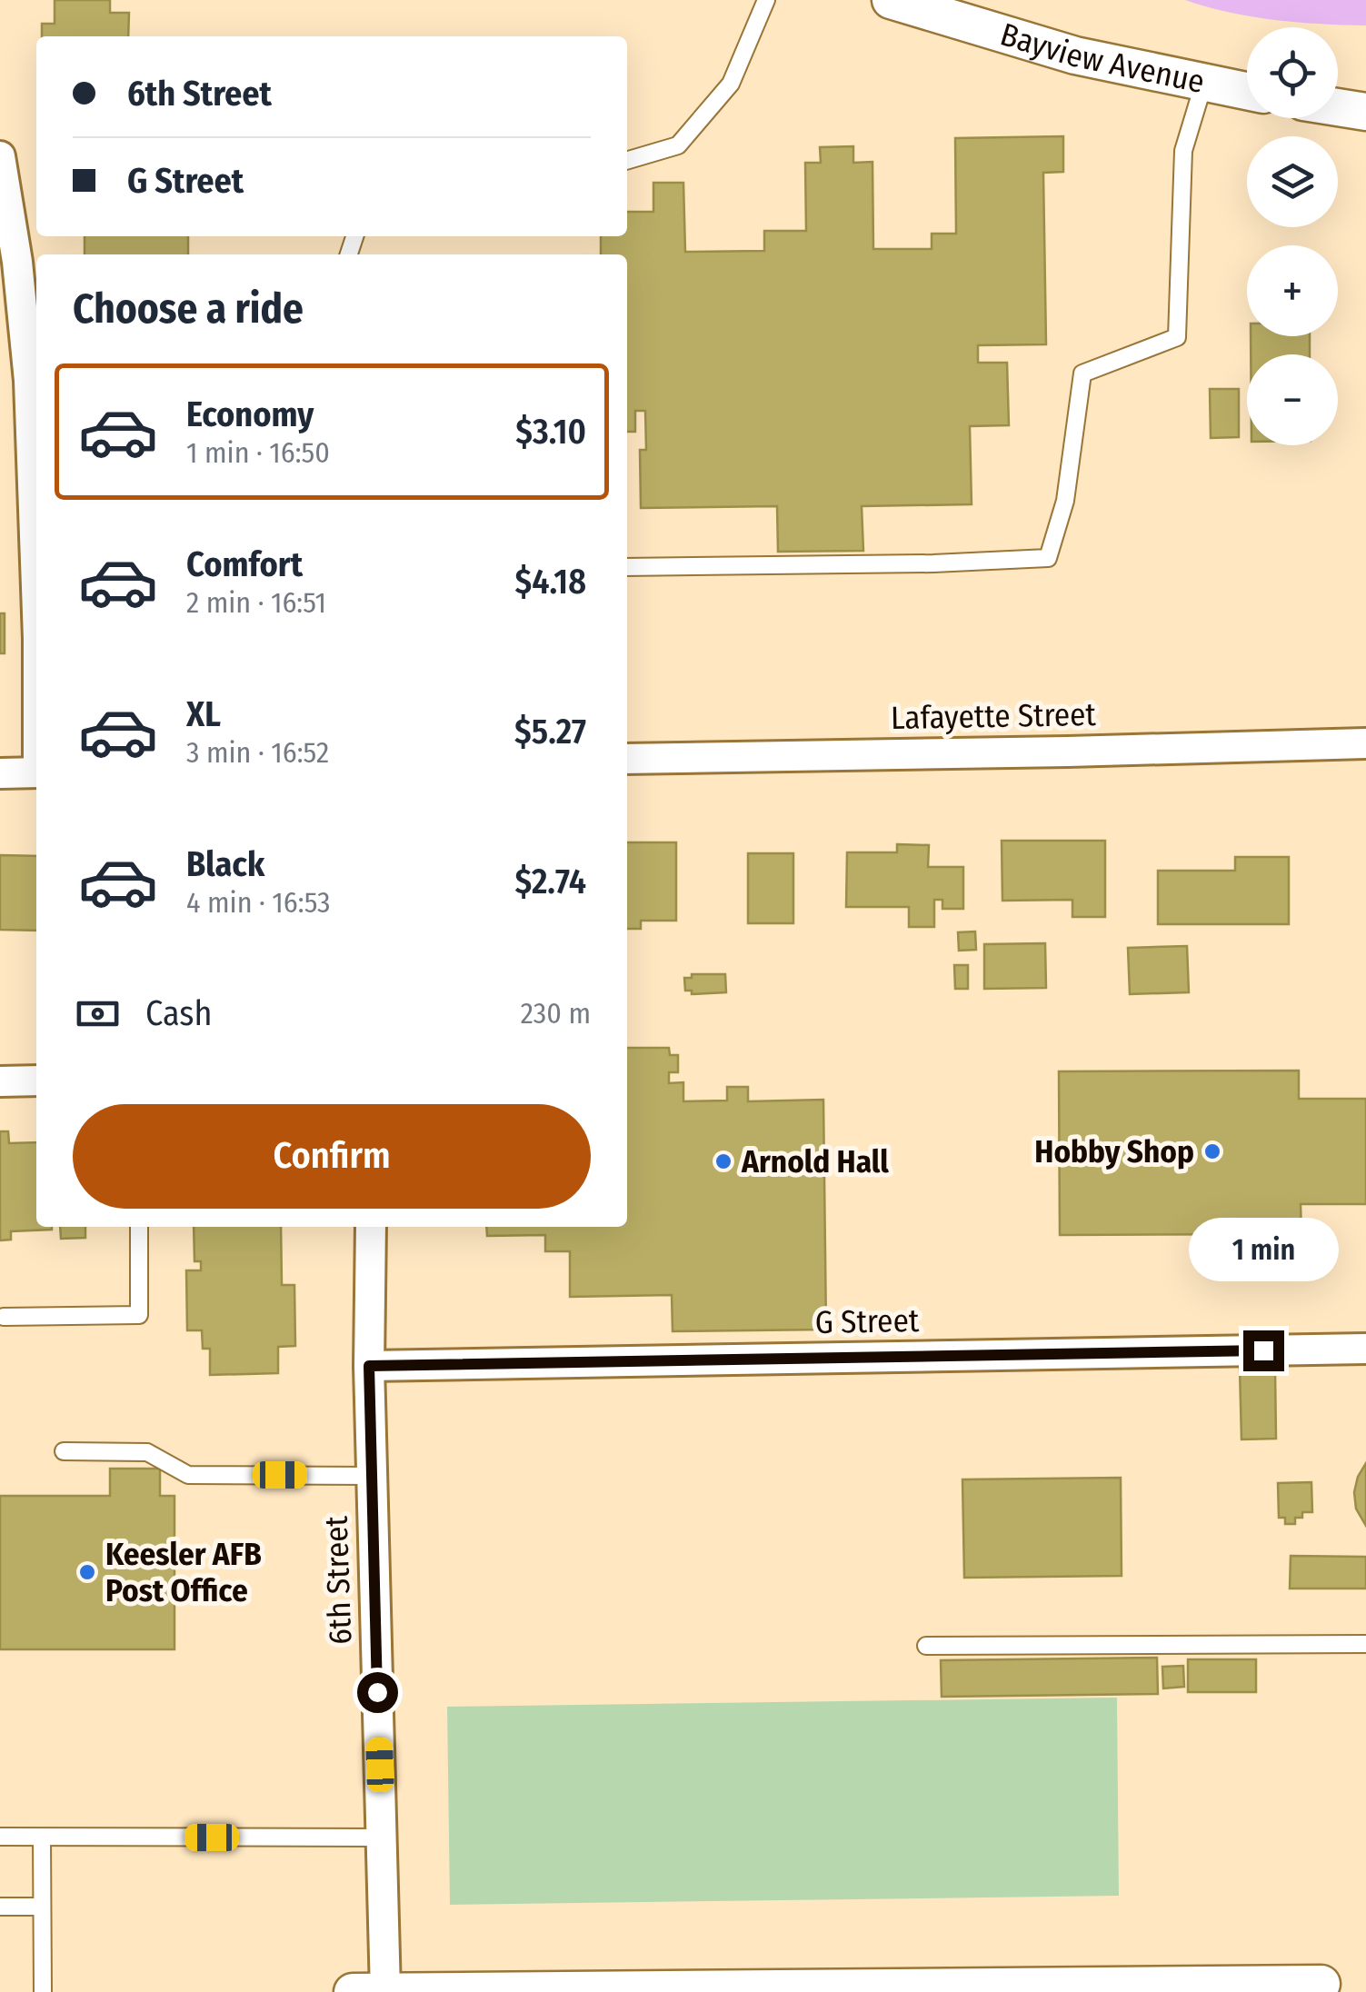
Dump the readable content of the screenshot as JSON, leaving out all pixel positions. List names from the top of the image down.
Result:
{
  "streets": {
    "street": [
      "Bayview Avenue",
      "Lafayette Street",
      "G Street",
      "6th Street"
    ]
  },
  "crossings": [
    ["G Street", "6th Street"]
  ],
  "places": ["Hobby Shop", "Arnold Hall", "Keesler AFB Post Office"],
  "page": {
    "map_buttons": ["+", "−"],
    "banner": ["6th Street", "G Street"],
    "heading": "Choose a ride",
    "list": [
      {
        "name": "Economy",
        "note": "1 min · 16:50",
        "value": "$3.10"
      },
      {
        "name": "Comfort",
        "note": "2 min · 16:51",
        "value": "$4.18"
      },
      {
        "name": "XL",
        "note": "3 min · 16:52",
        "value": "$5.27"
      },
      {
        "name": "Black",
        "note": "4 min · 16:53",
        "value": "$2.74"
      }
    ],
    "pay": ["Cash", "230 m"],
    "buttons": "Confirm",
    "bubble": "1 min"
  }
}
